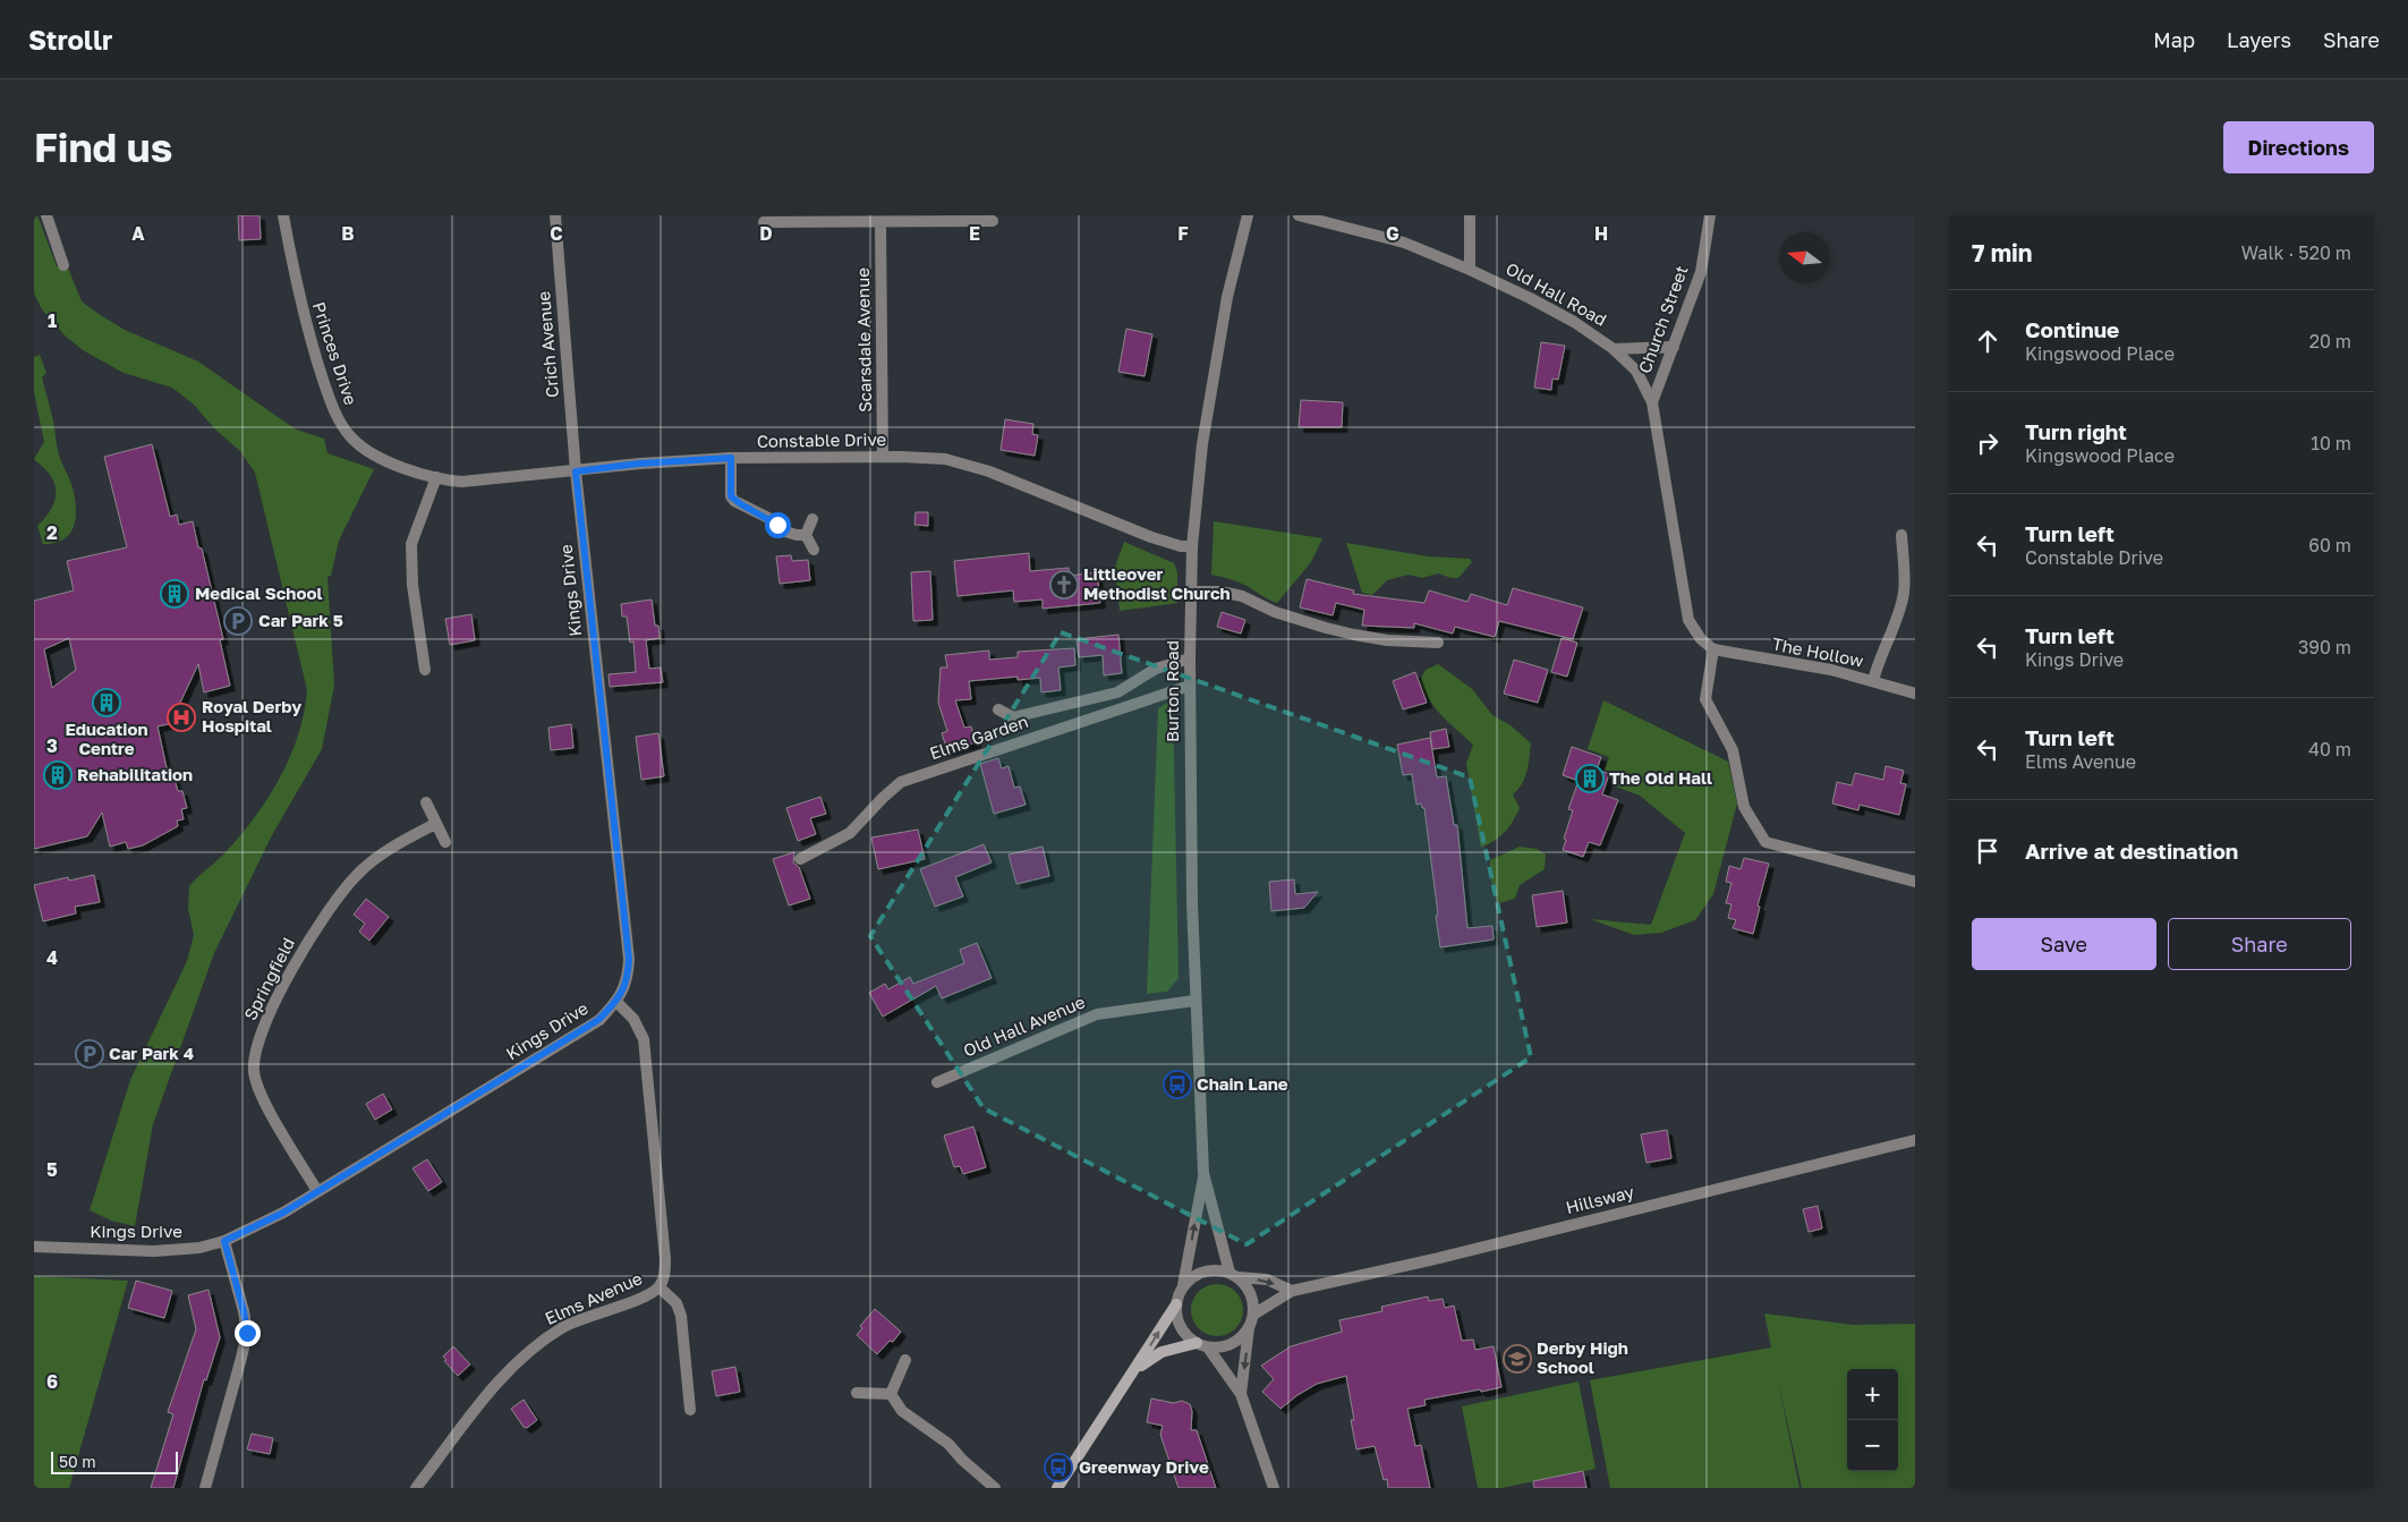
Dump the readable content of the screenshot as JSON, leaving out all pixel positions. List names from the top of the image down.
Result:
{
  "streets": {
    "street": [
      "Old Hall Road",
      "Church Street",
      "Scarsdale Avenue",
      "Crich Avenue",
      "Princes Drive",
      "Constable Drive",
      "Kings Drive",
      "The Hollow",
      "Burton Road",
      "Elms Garden",
      "Springfield",
      "Old Hall Avenue",
      "Hillsway",
      "Elms Avenue"
    ]
  },
  "crossings": [
    ["Old Hall Road", "Church Street"],
    ["Old Hall Road", "The Hollow"],
    ["Scarsdale Avenue", "Constable Drive"],
    ["Crich Avenue", "Constable Drive"],
    ["Crich Avenue", "Kings Drive"],
    ["Princes Drive", "Constable Drive"],
    ["Constable Drive", "Kings Drive"],
    ["Constable Drive", "Burton Road"],
    ["Kings Drive", "Springfield"],
    ["Kings Drive", "Elms Avenue"],
    ["Burton Road", "Elms Garden"],
    ["Burton Road", "Old Hall Avenue"],
    ["Burton Road", "Hillsway"]
  ],
  "places": {
    "church": ["Littleover Methodist Church"],
    "building": [
      "Medical School",
      "Education Centre",
      "Rehabilitation",
      "The Old Hall"
    ],
    "parking": ["Car Park 5", "Car Park 4"],
    "hospital": ["Royal Derby Hospital"],
    "bus stop": ["Chain Lane", "Greenway Drive"],
    "school or university": ["Derby High School"]
  },
  "scale_bar": "50 m",
  "north": "left",
  "page": {
    "header": "Strollr",
    "nav": ["Map", "Layers", "Share"],
    "buttons": [
      "Directions",
      ["Save", "Share"]
    ],
    "title": "Find us",
    "heading": ["7 min", "Walk · 520 m"],
    "list": [
      ["Continue", "Kingswood Place", "20 m"],
      ["Turn right", "Kingswood Place", "10 m"],
      ["Turn left", "Constable Drive", "60 m"],
      ["Turn left", "Kings Drive", "390 m"],
      ["Turn left", "Elms Avenue", "40 m"],
      "Arrive at destination"
    ],
    "map_buttons": ["+", "−"],
    "scale": "50 m"
  },
  "grid": {
    "columns": [
      "A",
      "B",
      "C",
      "D",
      "E",
      "F",
      "G",
      "H"
    ],
    "rows": [
      "1",
      "2",
      "3",
      "4",
      "5",
      "6"
    ]
  }
}
